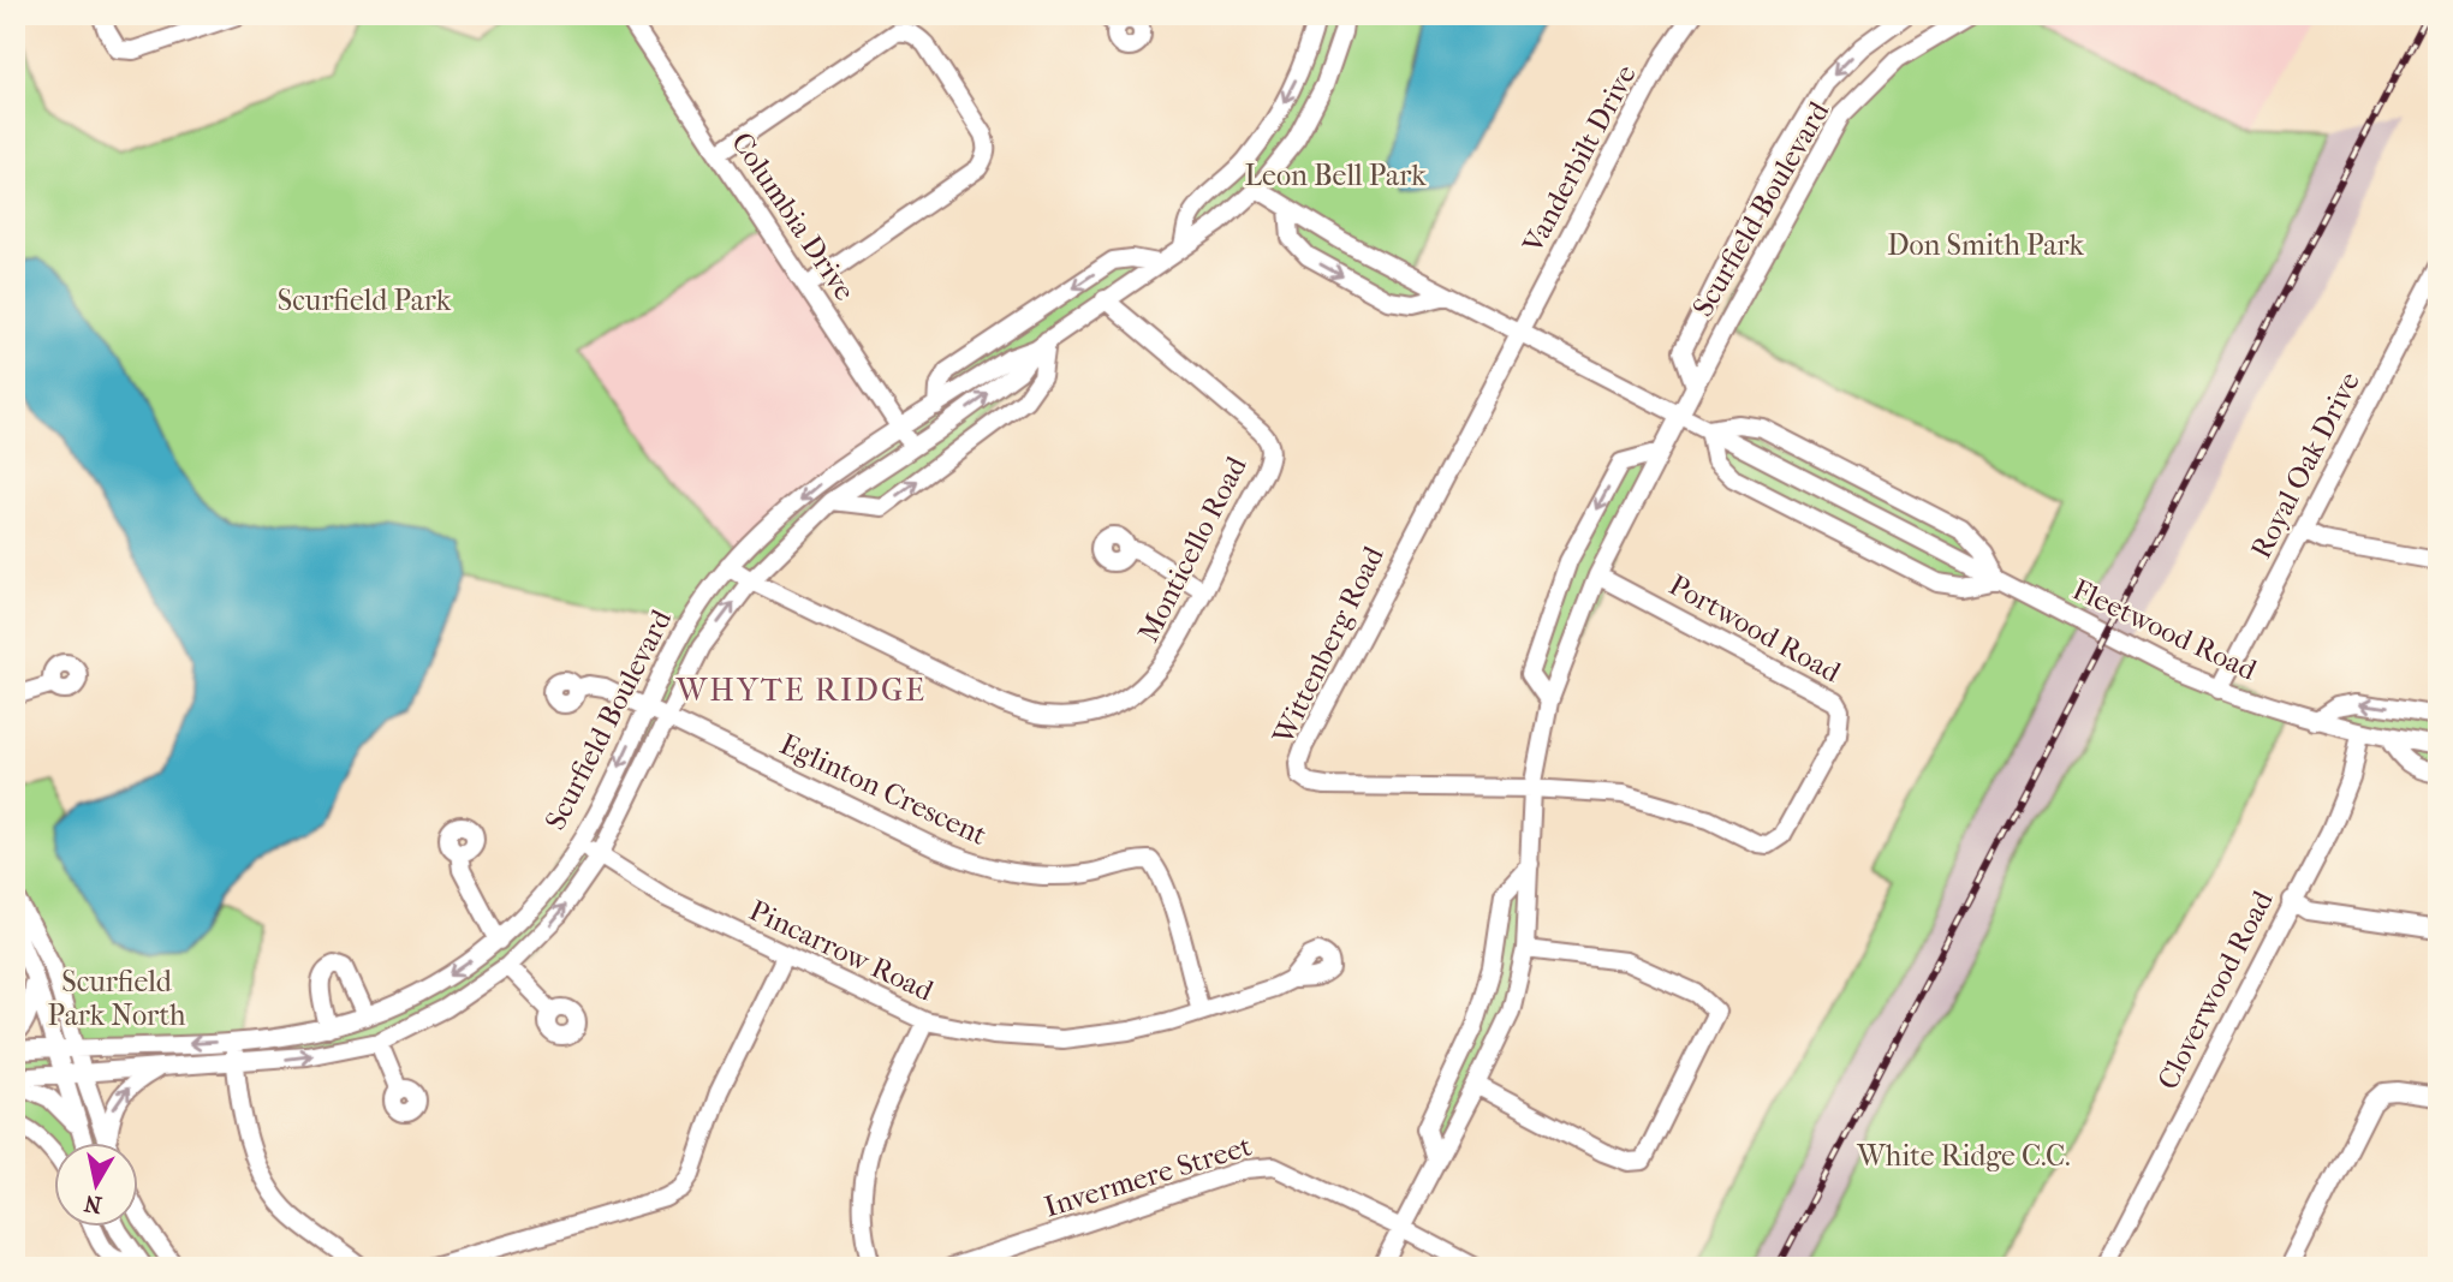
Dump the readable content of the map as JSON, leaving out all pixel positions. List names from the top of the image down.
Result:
{
  "streets": {
    "street": [
      "Vanderbilt Drive",
      "Scurfield Boulevard",
      "Columbia Drive",
      "Royal Oak Drive",
      "Monticello Road",
      "Portwood Road",
      "Fleetwood Road",
      "Wittenberg Road",
      "Eglinton Crescent",
      "Pincarrow Road",
      "Cloverwood Road",
      "Invermere Street"
    ]
  },
  "crossings": [
    ["Vanderbilt Drive", "Fleetwood Road"],
    ["Vanderbilt Drive", "Wittenberg Road"],
    ["Scurfield Boulevard", "Columbia Drive"],
    ["Scurfield Boulevard", "Monticello Road"],
    ["Scurfield Boulevard", "Portwood Road"],
    ["Scurfield Boulevard", "Fleetwood Road"],
    ["Scurfield Boulevard", "Wittenberg Road"],
    ["Scurfield Boulevard", "Eglinton Crescent"],
    ["Scurfield Boulevard", "Pincarrow Road"],
    ["Scurfield Boulevard", "Invermere Street"],
    ["Royal Oak Drive", "Fleetwood Road"],
    ["Portwood Road", "Wittenberg Road"],
    ["Fleetwood Road", "Wittenberg Road"],
    ["Fleetwood Road", "Cloverwood Road"],
    ["Eglinton Crescent", "Pincarrow Road"]
  ],
  "districts": ["WHYTE RIDGE"],
  "parks": [
    "Leon Bell Park",
    "Don Smith Park",
    "Scurfield Park",
    "Scurfield Park North",
    "White Ridge C.C."
  ],
  "north": "bottom"
}
